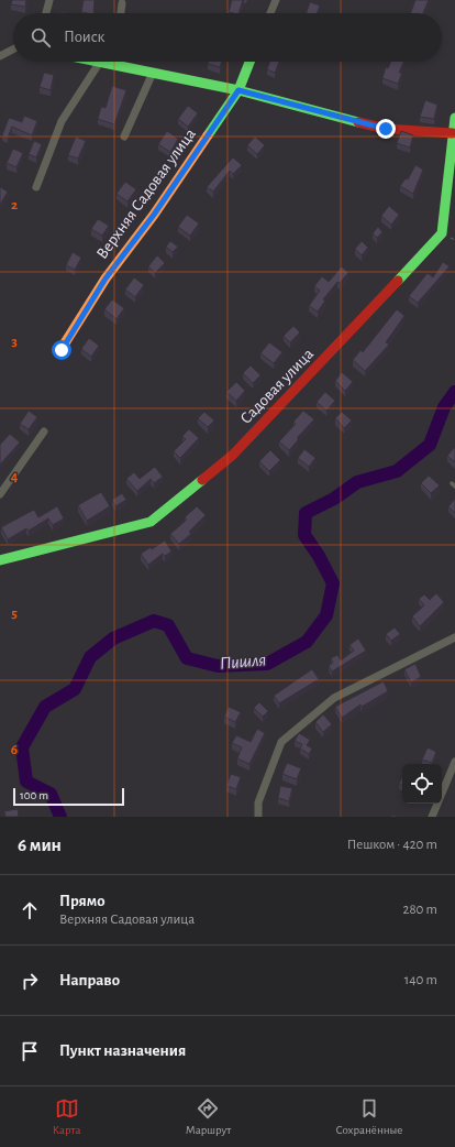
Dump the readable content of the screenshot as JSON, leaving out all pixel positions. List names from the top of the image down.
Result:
{
  "streets": {
    "street": ["Верхняя Садовая улица", "Садовая улица"]
  },
  "water": ["Пишля"],
  "scale_bar": "100 m",
  "page": {
    "search": "Поиск",
    "scale": "100 m",
    "heading": ["6 мин", "Пешком · 420 m"],
    "list": [
      ["Прямо", "Верхняя Садовая улица", "280 m"],
      ["Направо", "140 m"],
      "Пункт назначения"
    ],
    "nav": ["Карта", "Маршрут", "Сохранённые"]
  },
  "grid": {
    "rows": [
      "2",
      "3",
      "4",
      "5",
      "6"
    ]
  }
}
